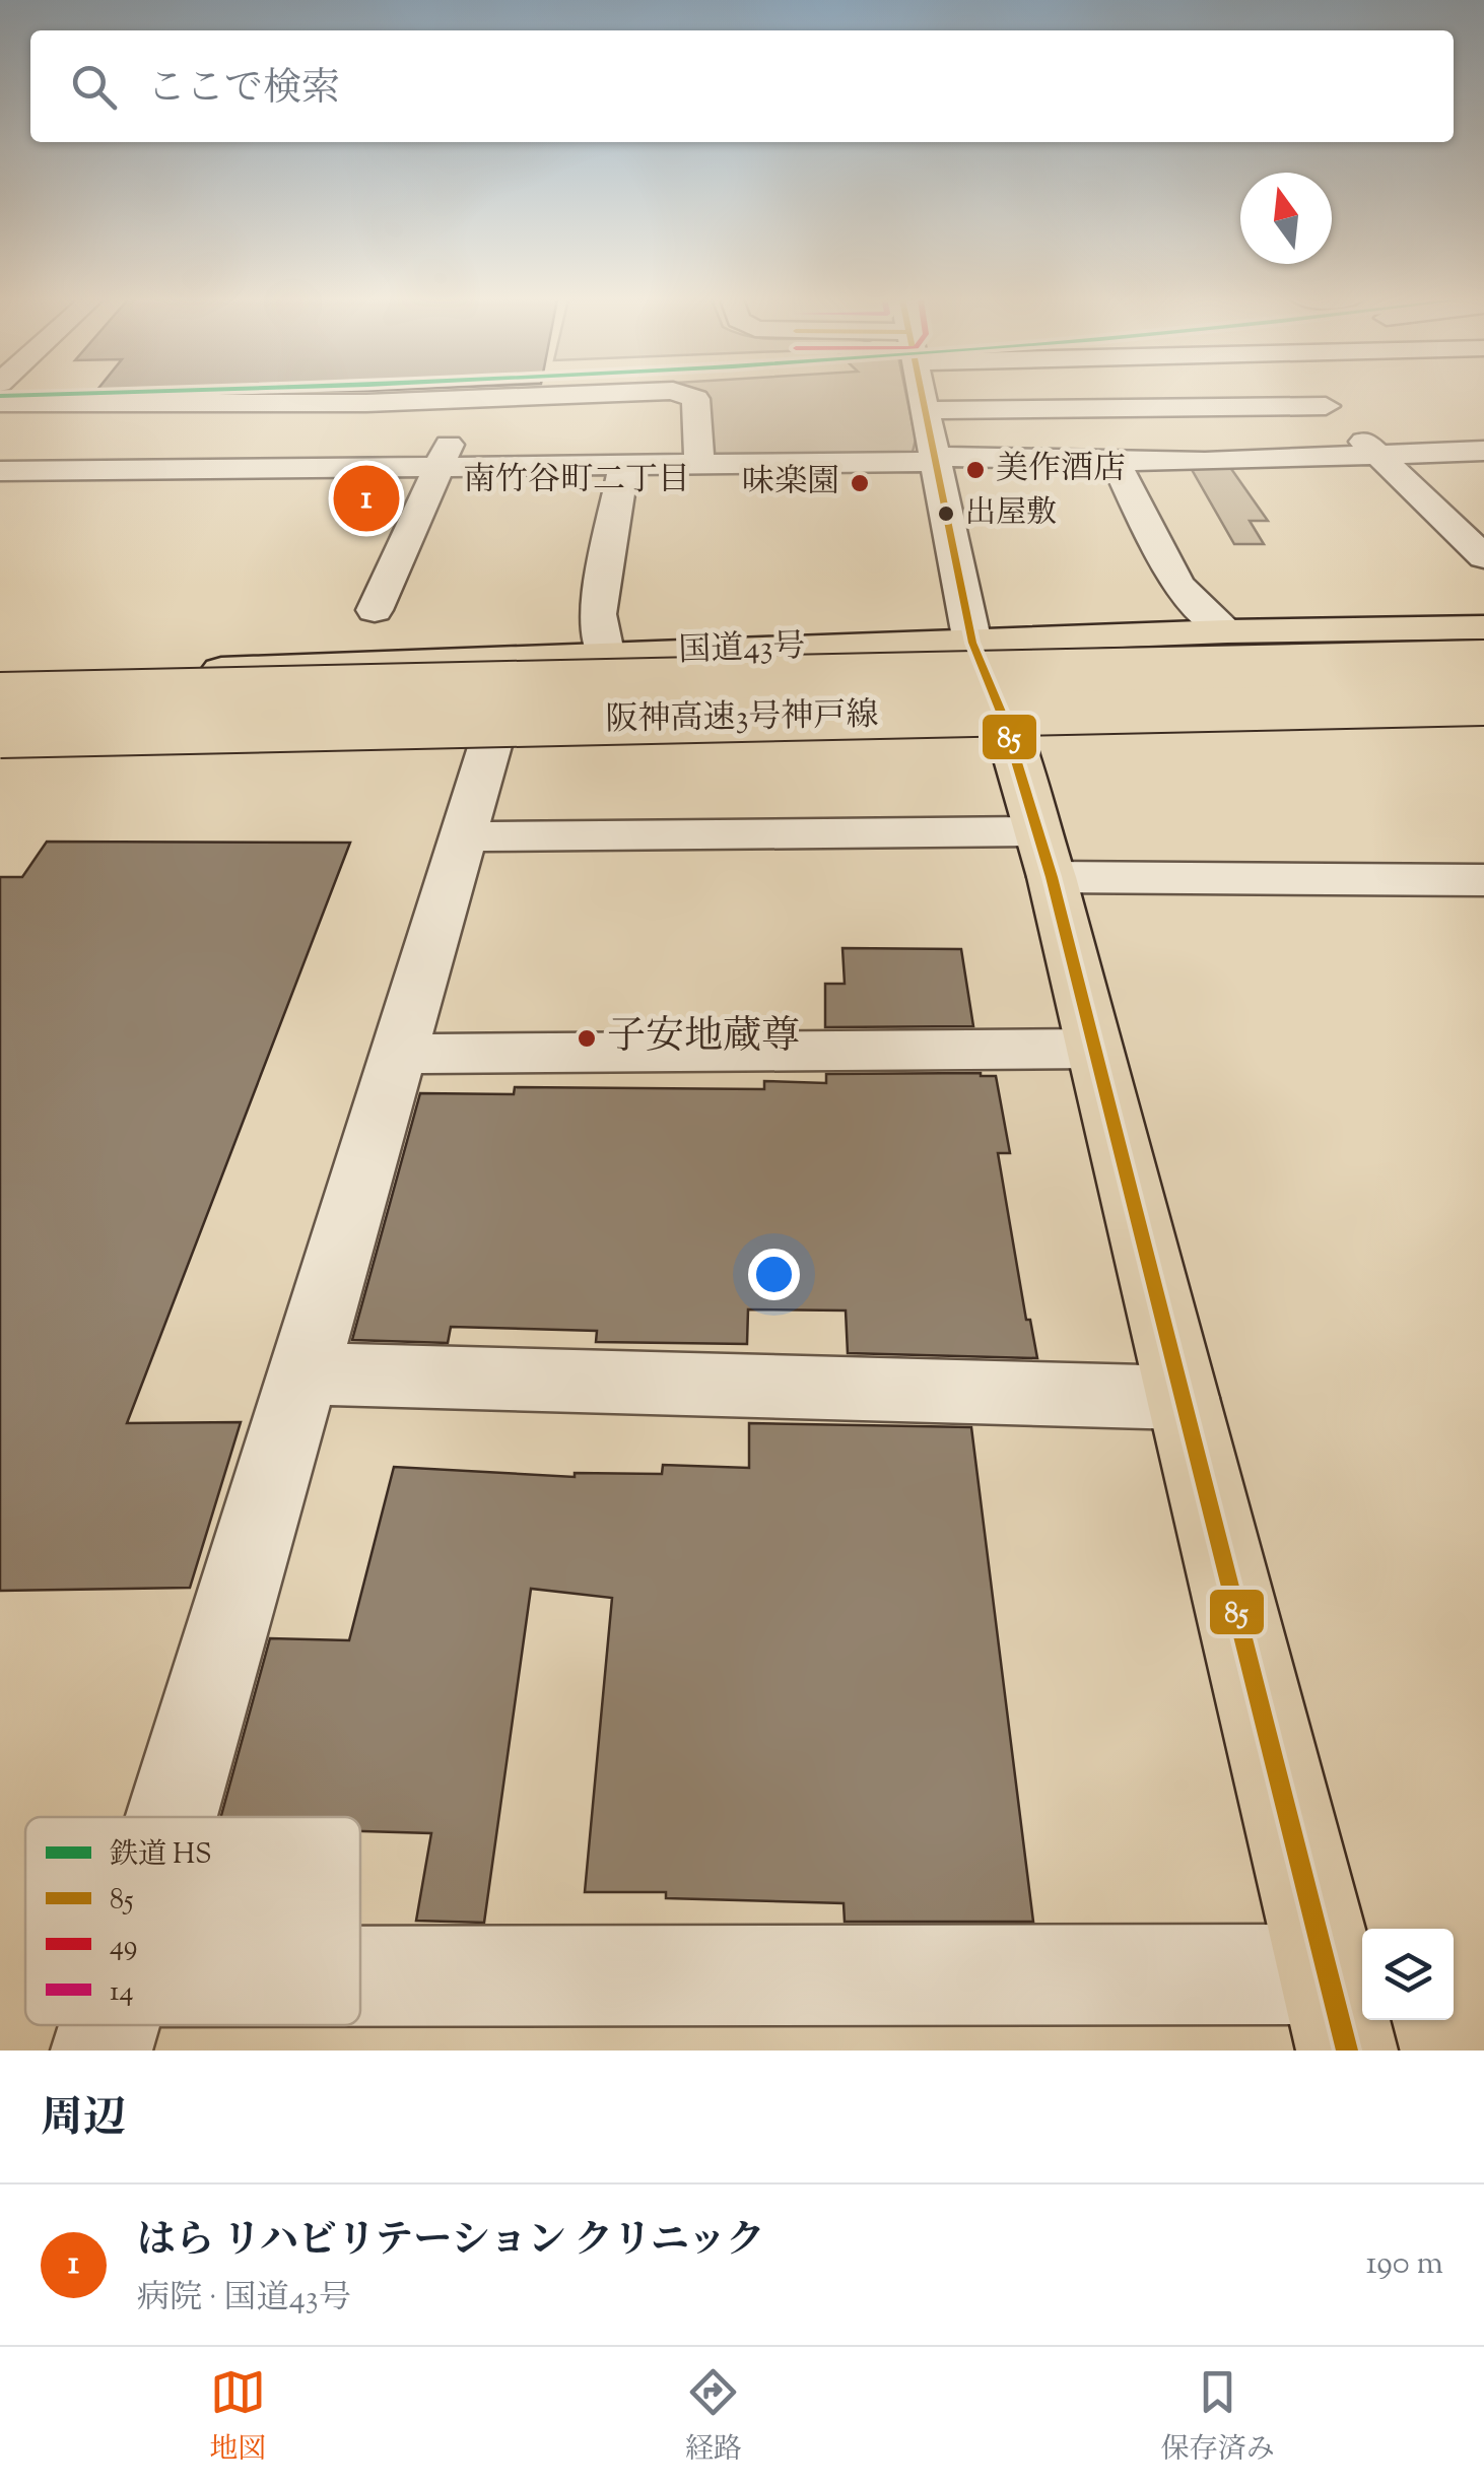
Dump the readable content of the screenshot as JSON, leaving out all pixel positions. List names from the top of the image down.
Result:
{
  "streets": {
    "main road": ["国道43号", "阪神高速3号神戸線"]
  },
  "crossings": [
    ["国道43号", "阪神高速3号神戸線"]
  ],
  "districts": ["南竹谷町二丁目"],
  "places": [
    "美作酒店",
    "味楽園",
    "出屋敷",
    "子安地蔵尊"
  ],
  "lines": ["rail line HS", "transit line 85"],
  "legend": [
    "鉄道 HS",
    "85",
    "49",
    "14"
  ],
  "north": "top",
  "page": {
    "search": "ここで検索",
    "pins": "1",
    "heading": "周辺",
    "list": [
      {
        "mark": "1",
        "name": "はら リハビリテーション クリニック",
        "note": "病院 · 国道43号",
        "value": "190 m"
      }
    ],
    "nav": ["地図", "経路", "保存済み"]
  }
}
